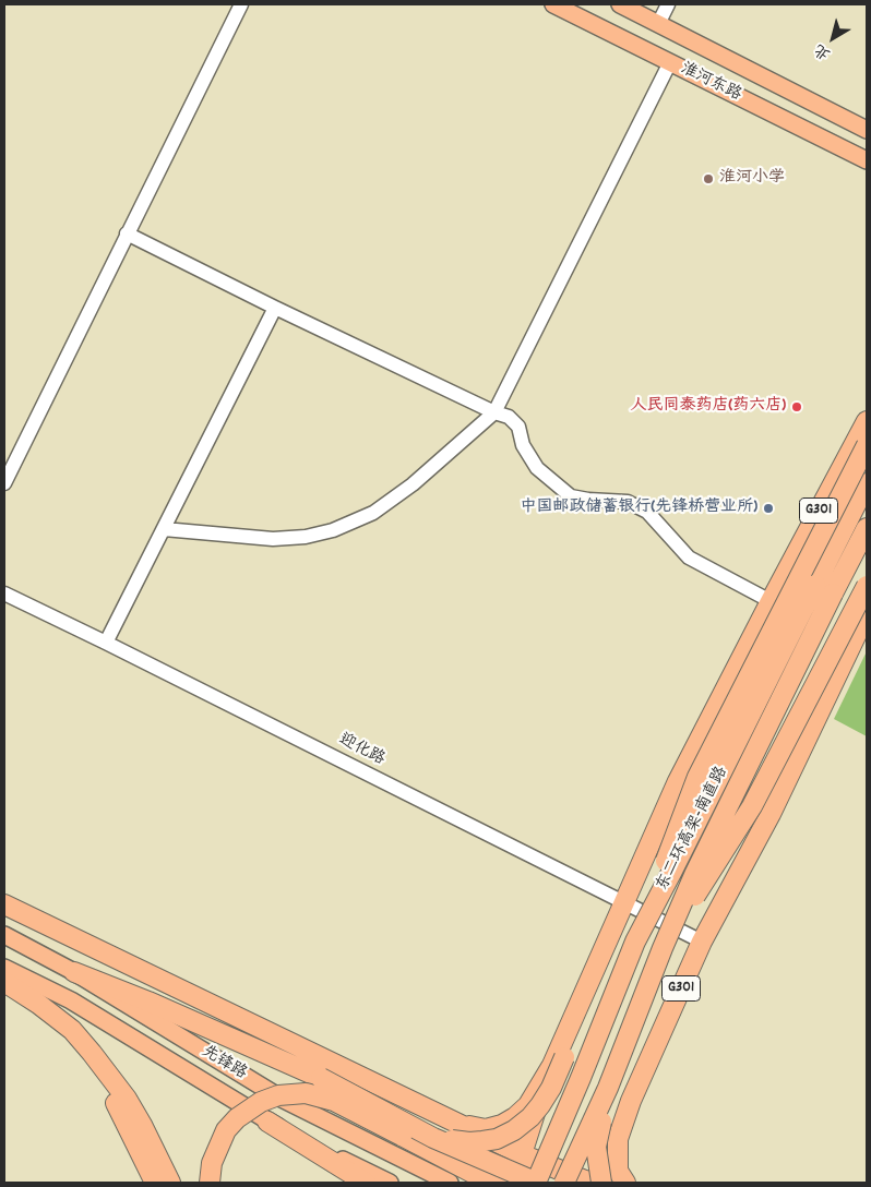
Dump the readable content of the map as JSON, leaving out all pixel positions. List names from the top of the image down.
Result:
{
  "streets": {
    "highway": ["G301", "东二环高架-南直路"],
    "main road": ["淮河东路", "先锋路"],
    "street": ["迎化路"]
  },
  "crossings": [
    ["G301", "迎化路"]
  ],
  "places": ["淮河小学", "人民同泰药店(药六店)", "中国邮政储蓄银行(先锋桥营业所)"],
  "north": "bottom left"
}
